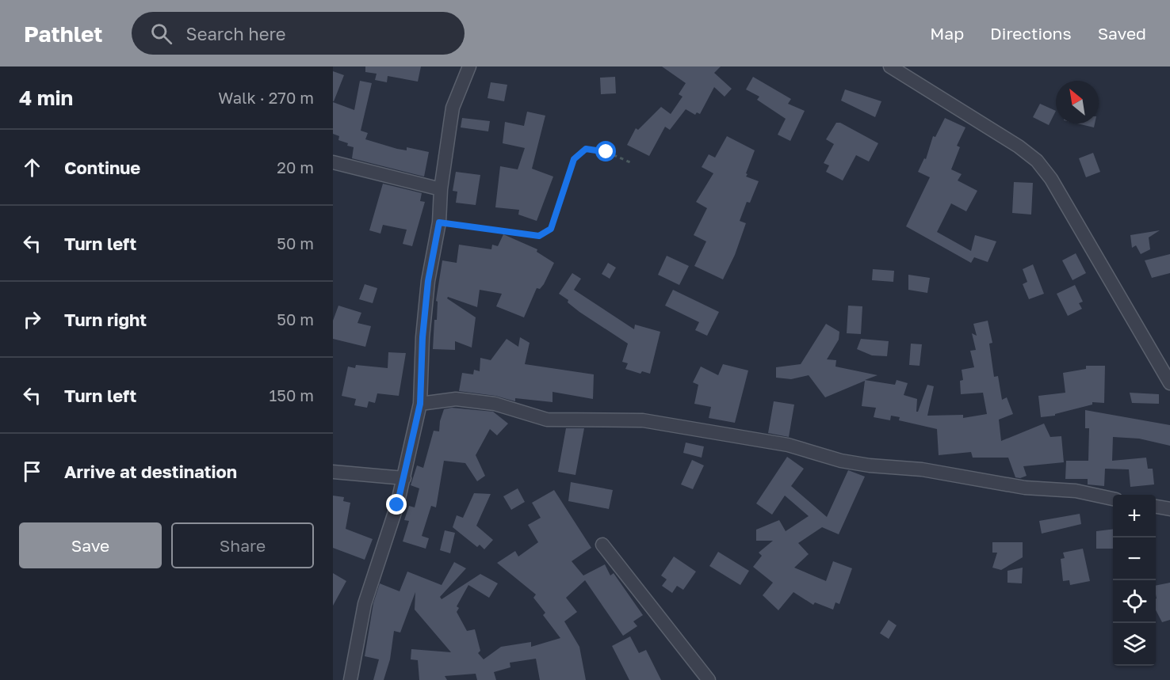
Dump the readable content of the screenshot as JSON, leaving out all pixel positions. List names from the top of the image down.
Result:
{
  "north": "top left",
  "page": {
    "header": "Pathlet",
    "search": "Search here",
    "nav": ["Map", "Directions", "Saved"],
    "heading": ["4 min", "Walk · 270 m"],
    "list": [
      ["Continue", "20 m"],
      ["Turn left", "50 m"],
      ["Turn right", "50 m"],
      ["Turn left", "150 m"],
      "Arrive at destination"
    ],
    "map_buttons": ["+", "−"],
    "buttons": ["Save", "Share"]
  }
}
